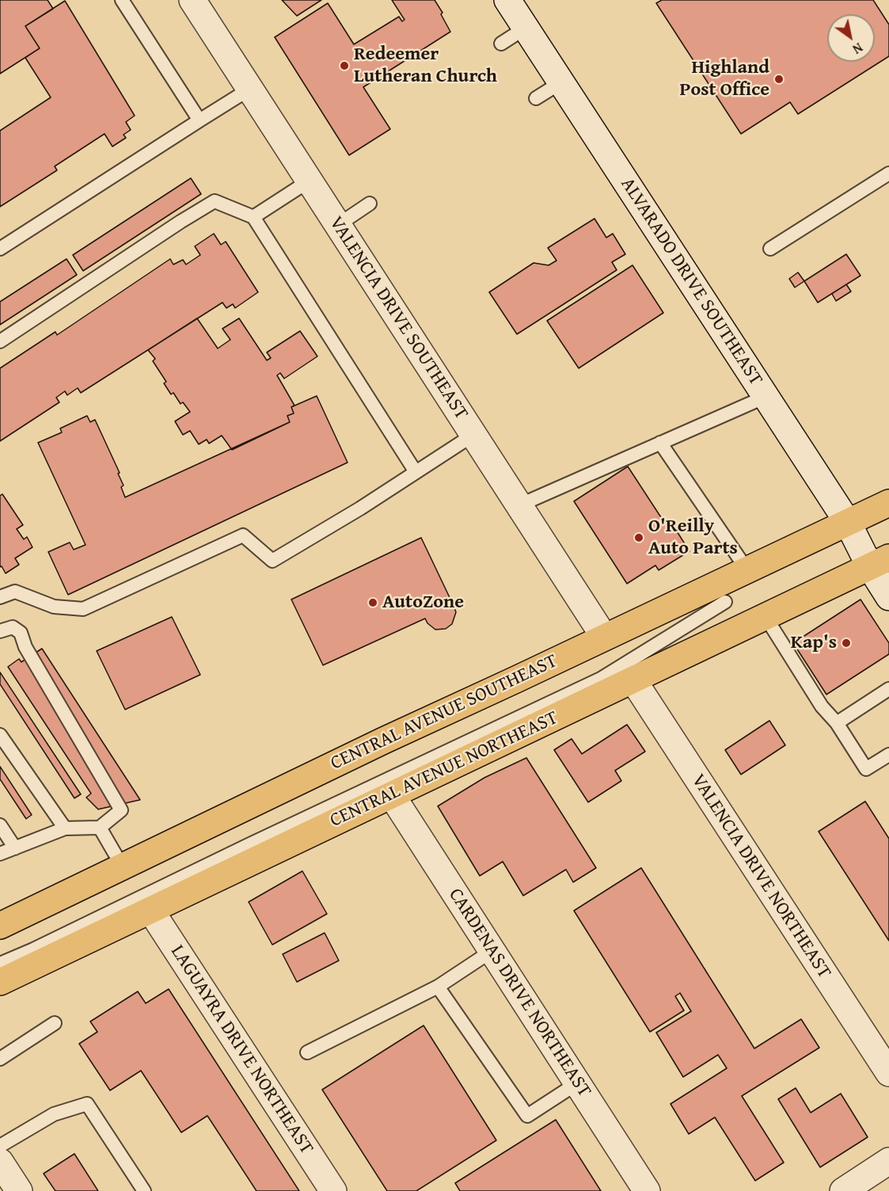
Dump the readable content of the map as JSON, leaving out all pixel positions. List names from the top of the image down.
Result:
{
  "streets": {
    "main road": ["CENTRAL AVENUE SOUTHEAST", "CENTRAL AVENUE NORTHEAST"],
    "street": [
      "ALVARADO DRIVE SOUTHEAST",
      "VALENCIA DRIVE SOUTHEAST",
      "VALENCIA DRIVE NORTHEAST",
      "CARDENAS DRIVE NORTHEAST",
      "LAGUAYRA DRIVE NORTHEAST"
    ]
  },
  "crossings": [
    ["ALVARADO DRIVE SOUTHEAST", "CENTRAL AVENUE SOUTHEAST"],
    ["ALVARADO DRIVE SOUTHEAST", "CENTRAL AVENUE NORTHEAST"],
    ["VALENCIA DRIVE SOUTHEAST", "CENTRAL AVENUE SOUTHEAST"],
    ["CENTRAL AVENUE NORTHEAST", "VALENCIA DRIVE NORTHEAST"],
    ["CENTRAL AVENUE NORTHEAST", "CARDENAS DRIVE NORTHEAST"],
    ["CENTRAL AVENUE NORTHEAST", "LAGUAYRA DRIVE NORTHEAST"]
  ],
  "places": [
    "Redeemer Lutheran Church",
    "Highland Post Office",
    "O'Reilly Auto Parts",
    "AutoZone",
    "Kap's"
  ],
  "north": "bottom right"
}
